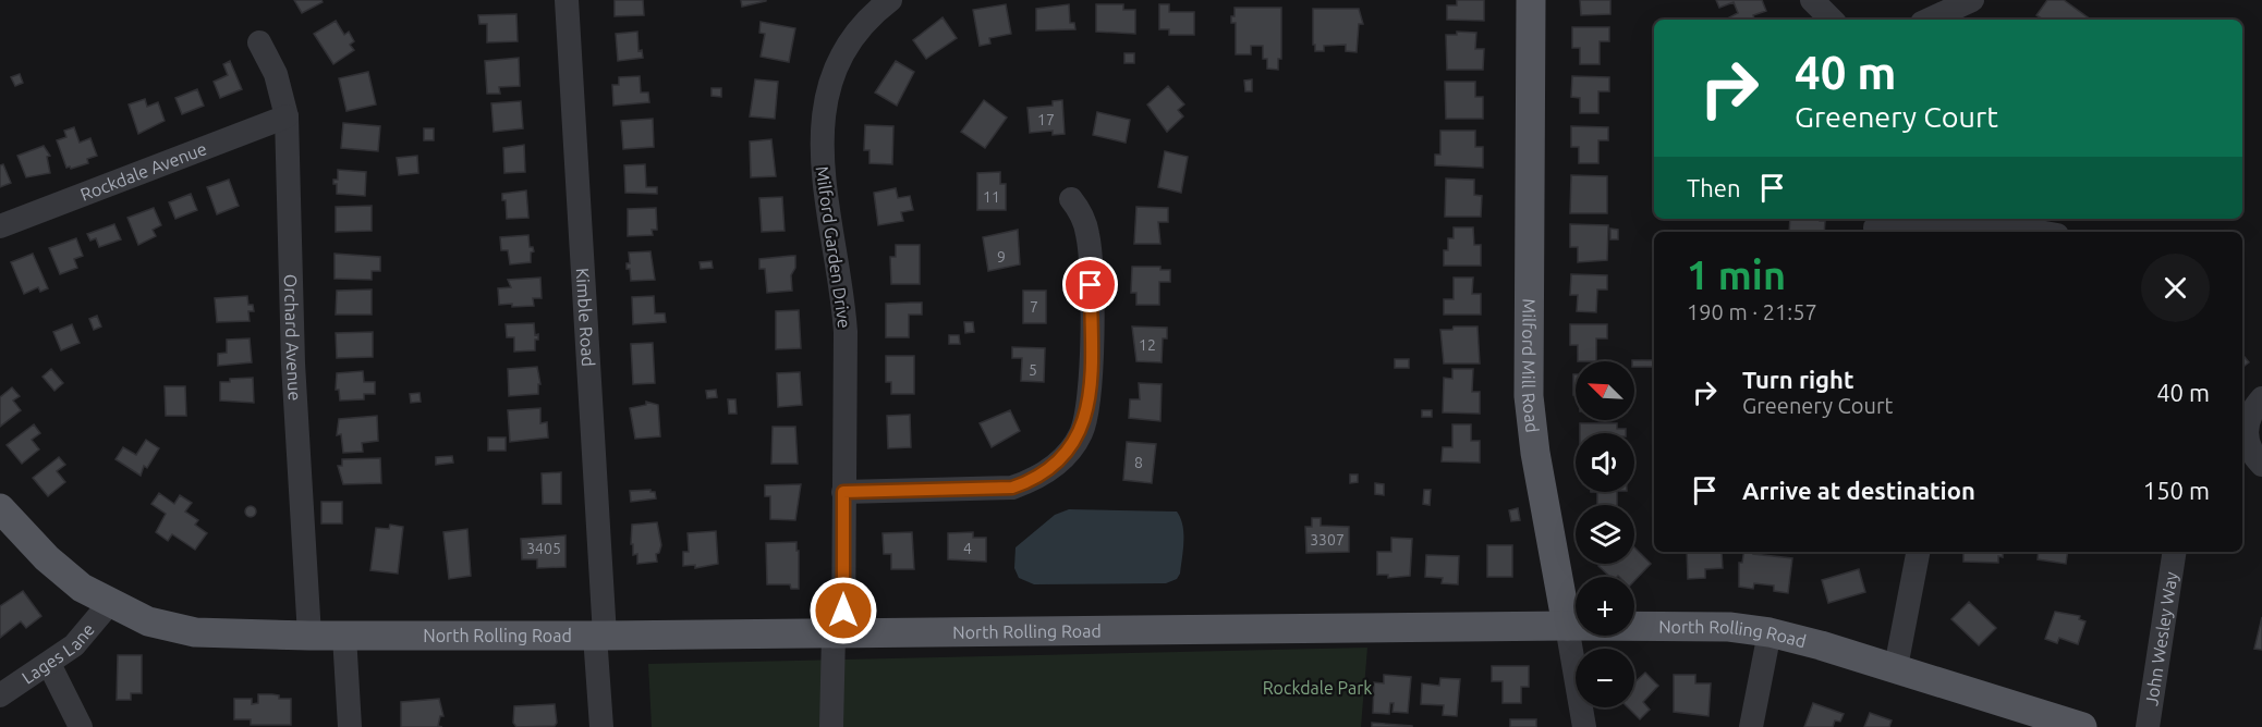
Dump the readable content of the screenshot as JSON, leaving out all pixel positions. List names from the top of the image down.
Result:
{
  "streets": {
    "main road": ["Milford Mill Road", "North Rolling Road"],
    "street": [
      "Rockdale Avenue",
      "Milford Garden Drive",
      "Kimble Road",
      "Orchard Avenue",
      "John Wesley Way",
      "Lages Lane"
    ]
  },
  "crossings": [
    ["Rockdale Avenue", "Orchard Avenue"],
    ["Milford Garden Drive", "North Rolling Road"],
    ["Kimble Road", "North Rolling Road"],
    ["Orchard Avenue", "North Rolling Road"],
    ["Milford Mill Road", "North Rolling Road"],
    ["North Rolling Road", "Lages Lane"]
  ],
  "parks": ["Rockdale Park"],
  "house_numbers": [
    "17",
    "11",
    "9",
    "7",
    "12",
    "5",
    "8",
    "3307",
    "3405",
    "4"
  ],
  "north": "top left",
  "page": {
    "turn": ["40 m", "Greenery Court"],
    "then": "Then",
    "heading": ["1 min", "190 m · 21:57"],
    "list": [
      {
        "name": "Turn right",
        "note": "Greenery Court",
        "value": "40 m"
      },
      {
        "name": "Arrive at destination",
        "value": "150 m"
      }
    ],
    "map_buttons": ["+", "−"]
  }
}
